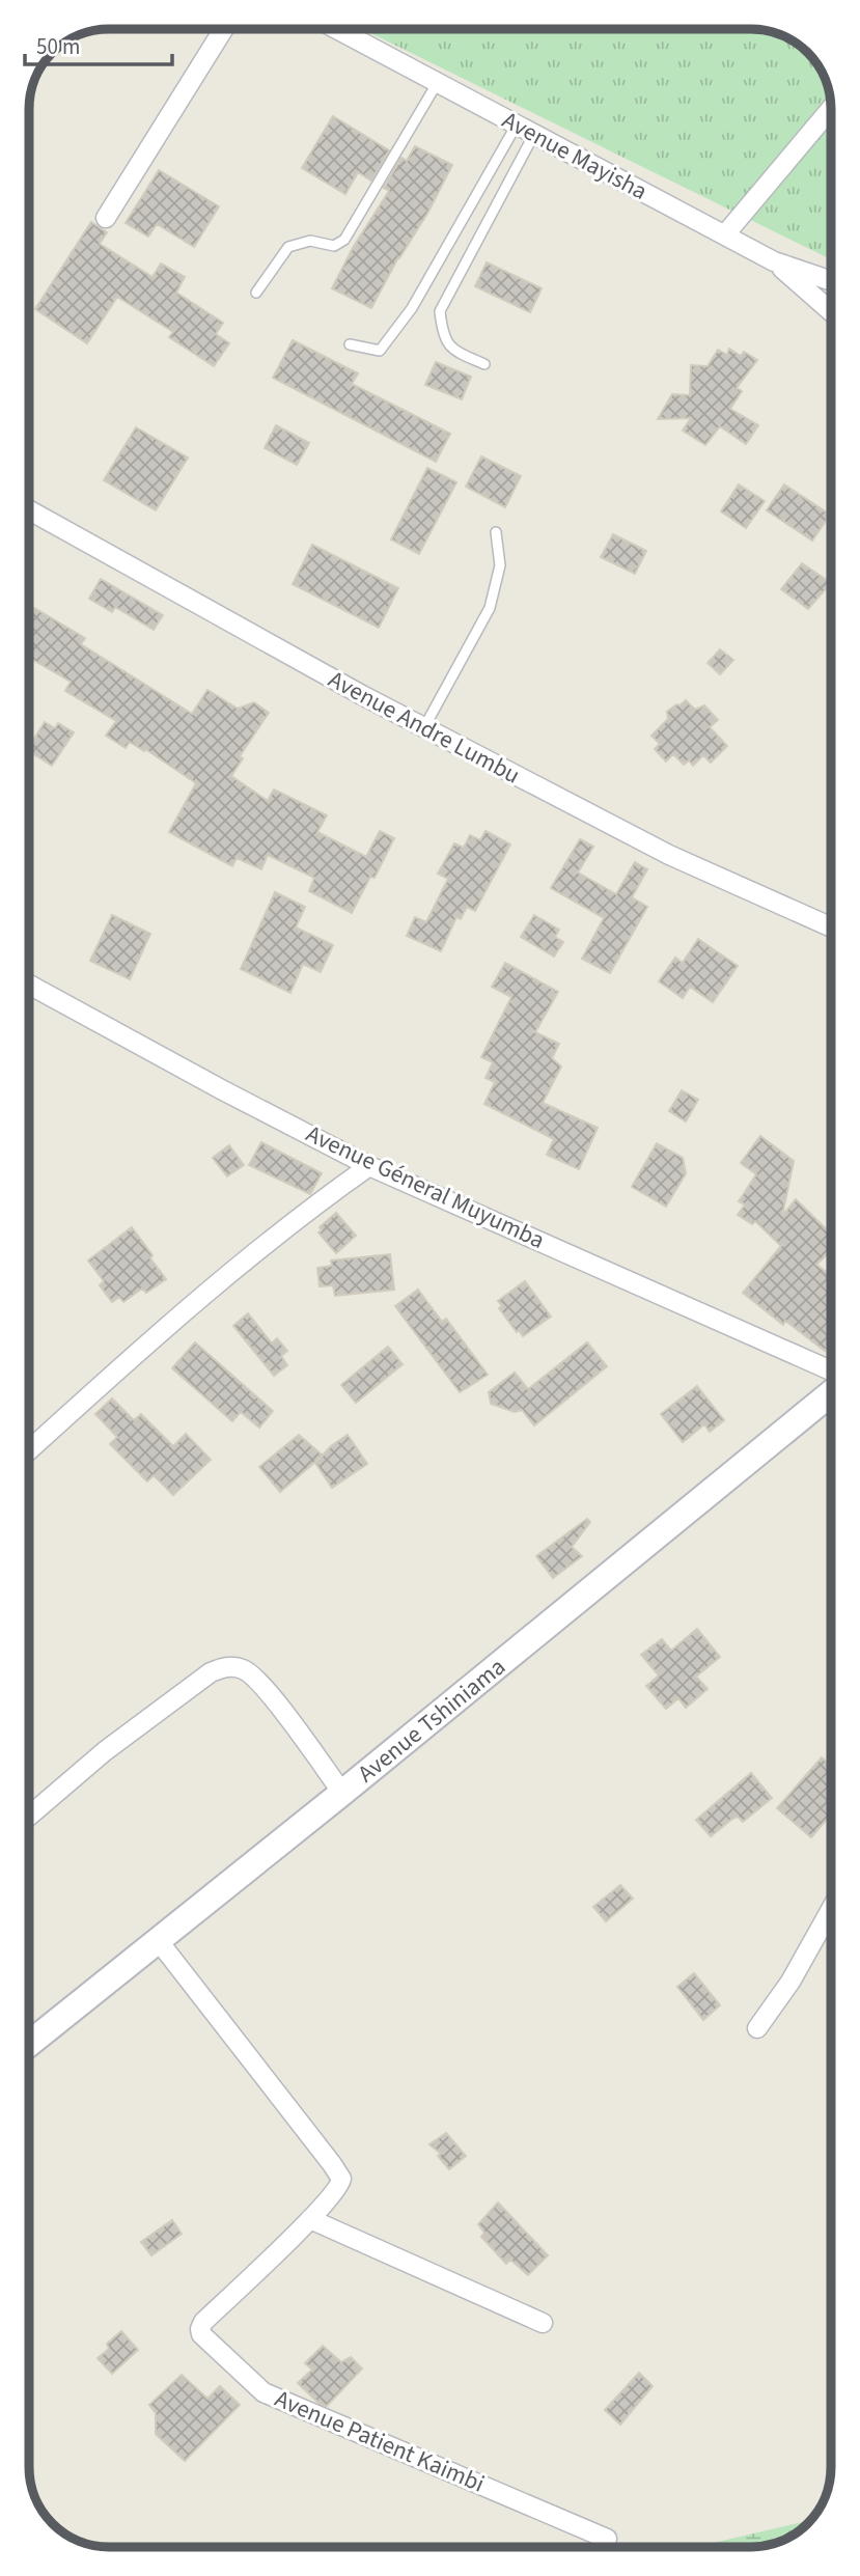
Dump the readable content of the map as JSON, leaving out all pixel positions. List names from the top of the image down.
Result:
{
  "streets": {
    "street": [
      "Avenue Mayisha",
      "Avenue Andre Lumbu",
      "Avenue Géneral Muyumba",
      "Avenue Tshiniama",
      "Avenue Patient Kaimbi"
    ]
  },
  "crossings": [
    ["Avenue Tshiniama", "Avenue Patient Kaimbi"]
  ],
  "scale_bar": "50 m"
}
